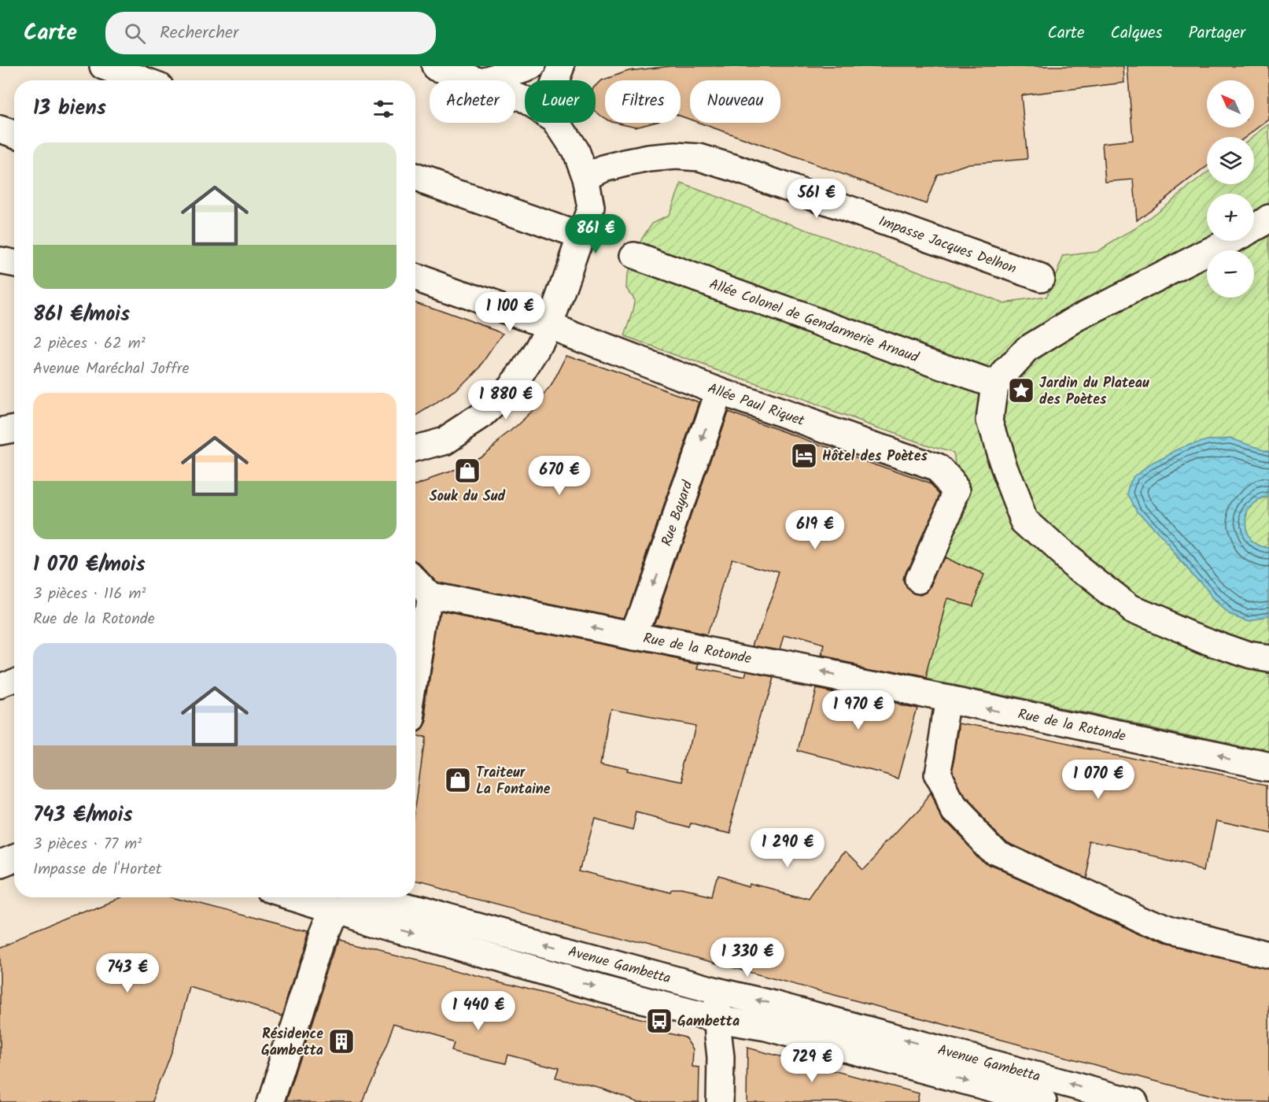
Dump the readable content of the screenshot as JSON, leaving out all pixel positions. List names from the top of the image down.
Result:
{
  "streets": {
    "street": [
      "Impasse Jacques Delhon",
      "Allée Colonel de Gendarmerie Arnaud",
      "Allée Paul Riquet",
      "Rue Bayard",
      "Rue de la Rotonde",
      "Avenue Gambetta"
    ]
  },
  "crossings": [
    ["Allée Paul Riquet", "Rue Bayard"],
    ["Rue Bayard", "Rue de la Rotonde"]
  ],
  "one_way": ["Rue Bayard", "Rue de la Rotonde"],
  "places": {
    "place": ["Jardin du Plateau des Poètes"],
    "hotel": ["Hôtel des Poètes"],
    "shop": ["Souk du Sud", "Traiteur La Fontaine"],
    "bus stop": ["Gambetta"],
    "building": ["Résidence Gambetta"]
  },
  "north": "top left",
  "page": {
    "header": "Carte",
    "search": "Rechercher",
    "nav": ["Carte", "Calques", "Partager"],
    "map_buttons": ["+", "−"],
    "chip": [
      "Acheter",
      "Louer",
      "Filtres",
      "Nouveau"
    ],
    "heading": "13 biens",
    "list": [
      {
        "name": "861 €/mois",
        "note": "2 pièces · 62 m² · Avenue Maréchal Joffre"
      },
      {
        "name": "1 070 €/mois",
        "note": "3 pièces · 116 m² · Rue de la Rotonde"
      },
      {
        "name": "743 €/mois",
        "note": "3 pièces · 77 m² · Impasse de l'Hortet"
      }
    ],
    "price": [
      "561 €",
      "861 €",
      "1 100 €",
      "1 880 €",
      "670 €",
      "619 €",
      "1 970 €",
      "1 070 €",
      "1 290 €",
      "1 330 €",
      "743 €",
      "1 440 €",
      "729 €"
    ]
  }
}
